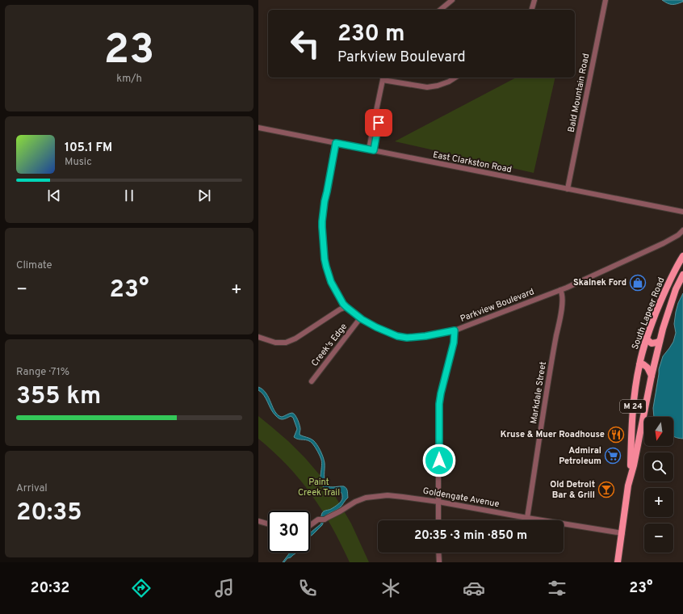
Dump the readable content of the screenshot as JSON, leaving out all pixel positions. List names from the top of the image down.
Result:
{
  "streets": {
    "main road": ["South Lapeer Road", "M 24"],
    "street": [
      "Bald Mountain Road",
      "East Clarkston Road",
      "Parkview Boulevard",
      "Creek's Edge",
      "Markdale Street",
      "Goldengate Avenue"
    ]
  },
  "crossings": [
    ["Bald Mountain Road", "East Clarkston Road"],
    ["East Clarkston Road", "Parkview Boulevard"],
    ["Parkview Boulevard", "Creek's Edge"],
    ["Parkview Boulevard", "Markdale Street"],
    ["South Lapeer Road", "Goldengate Avenue"],
    ["Markdale Street", "Goldengate Avenue"]
  ],
  "parks": ["Paint Creek Trail"],
  "places": {
    "shop": ["Skalnek Ford"],
    "restaurant": ["Kruse & Muer Roadhouse"],
    "supermarket": ["Admiral Petroleum"],
    "bar": ["Old Detroit Bar & Grill"]
  },
  "north": "bottom",
  "page": {
    "tile": [
      ["23", "km/h"],
      "Climate",
      ["Range · 71%", "355 km"],
      ["Arrival", "20:35"]
    ],
    "turn": ["230 m", "Parkview Boulevard"],
    "song": ["105.1 FM", "Music"],
    "heat": ["−", "23°", "+"],
    "map_buttons": ["+", "−"],
    "limit": "30",
    "trip": "20:35 · 3 min · 850 m",
    "tabs": ["20:32", "23°"]
  }
}
